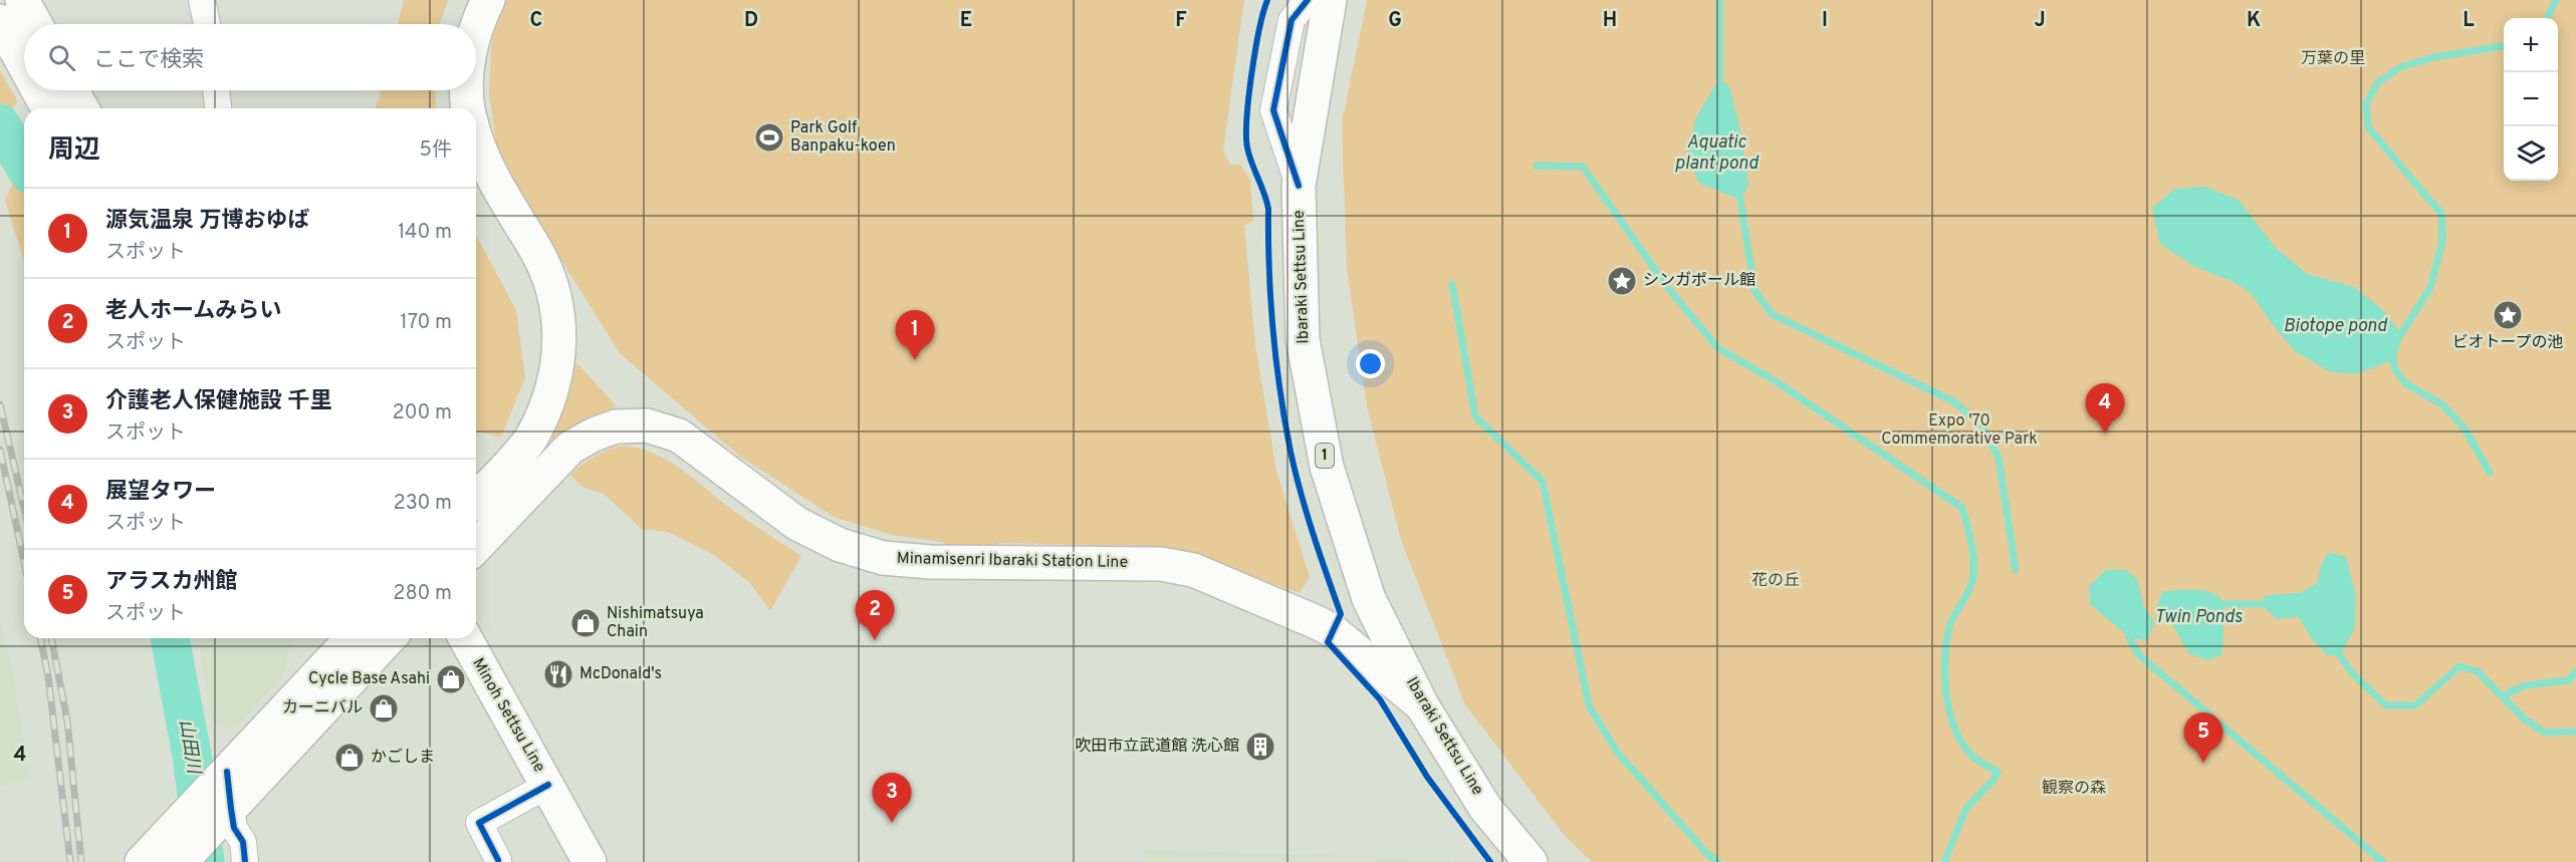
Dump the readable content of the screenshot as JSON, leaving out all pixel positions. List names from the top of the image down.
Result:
{
  "streets": {
    "main road": [
      "Ibaraki Settsu Line",
      "1",
      "Minamisenri Ibaraki Station Line",
      "Minoh Settsu Line"
    ]
  },
  "crossings": [
    ["Ibaraki Settsu Line", "Minamisenri Ibaraki Station Line"]
  ],
  "water": [
    "Aquatic plant pond",
    "Biotope pond",
    "Twin Ponds",
    "山田川"
  ],
  "parks": [
    "万葉の里",
    "Expo '70 Commemorative Park",
    "花の丘",
    "観察の森"
  ],
  "places": {
    "sports": ["Park Golf Banpaku-koen"],
    "place": ["シンガポール館", "ビオトープの池"],
    "shop": [
      "Nishimatsuya Chain",
      "Cycle Base Asahi",
      "カーニバル",
      "かごしま"
    ],
    "restaurant": ["McDonald's"],
    "building": ["吹田市立武道館 洗心館"]
  },
  "page": {
    "map_buttons": ["+", "−"],
    "search": "ここで検索",
    "heading": ["周辺", "5件"],
    "list": [
      {
        "mark": "1",
        "name": "源気温泉 万博おゆば",
        "note": "スポット",
        "value": "140 m"
      },
      {
        "mark": "2",
        "name": "老人ホームみらい",
        "note": "スポット",
        "value": "170 m"
      },
      {
        "mark": "3",
        "name": "介護老人保健施設 千里",
        "note": "スポット",
        "value": "200 m"
      },
      {
        "mark": "4",
        "name": "展望タワー",
        "note": "スポット",
        "value": "230 m"
      },
      {
        "mark": "5",
        "name": "アラスカ州館",
        "note": "スポット",
        "value": "280 m"
      }
    ],
    "pins": [
      "1",
      "4",
      "2",
      "5",
      "3"
    ]
  },
  "grid": {
    "columns": [
      "C",
      "D",
      "E",
      "F",
      "G",
      "H",
      "I",
      "J",
      "K",
      "L"
    ],
    "rows": ["4"]
  }
}
